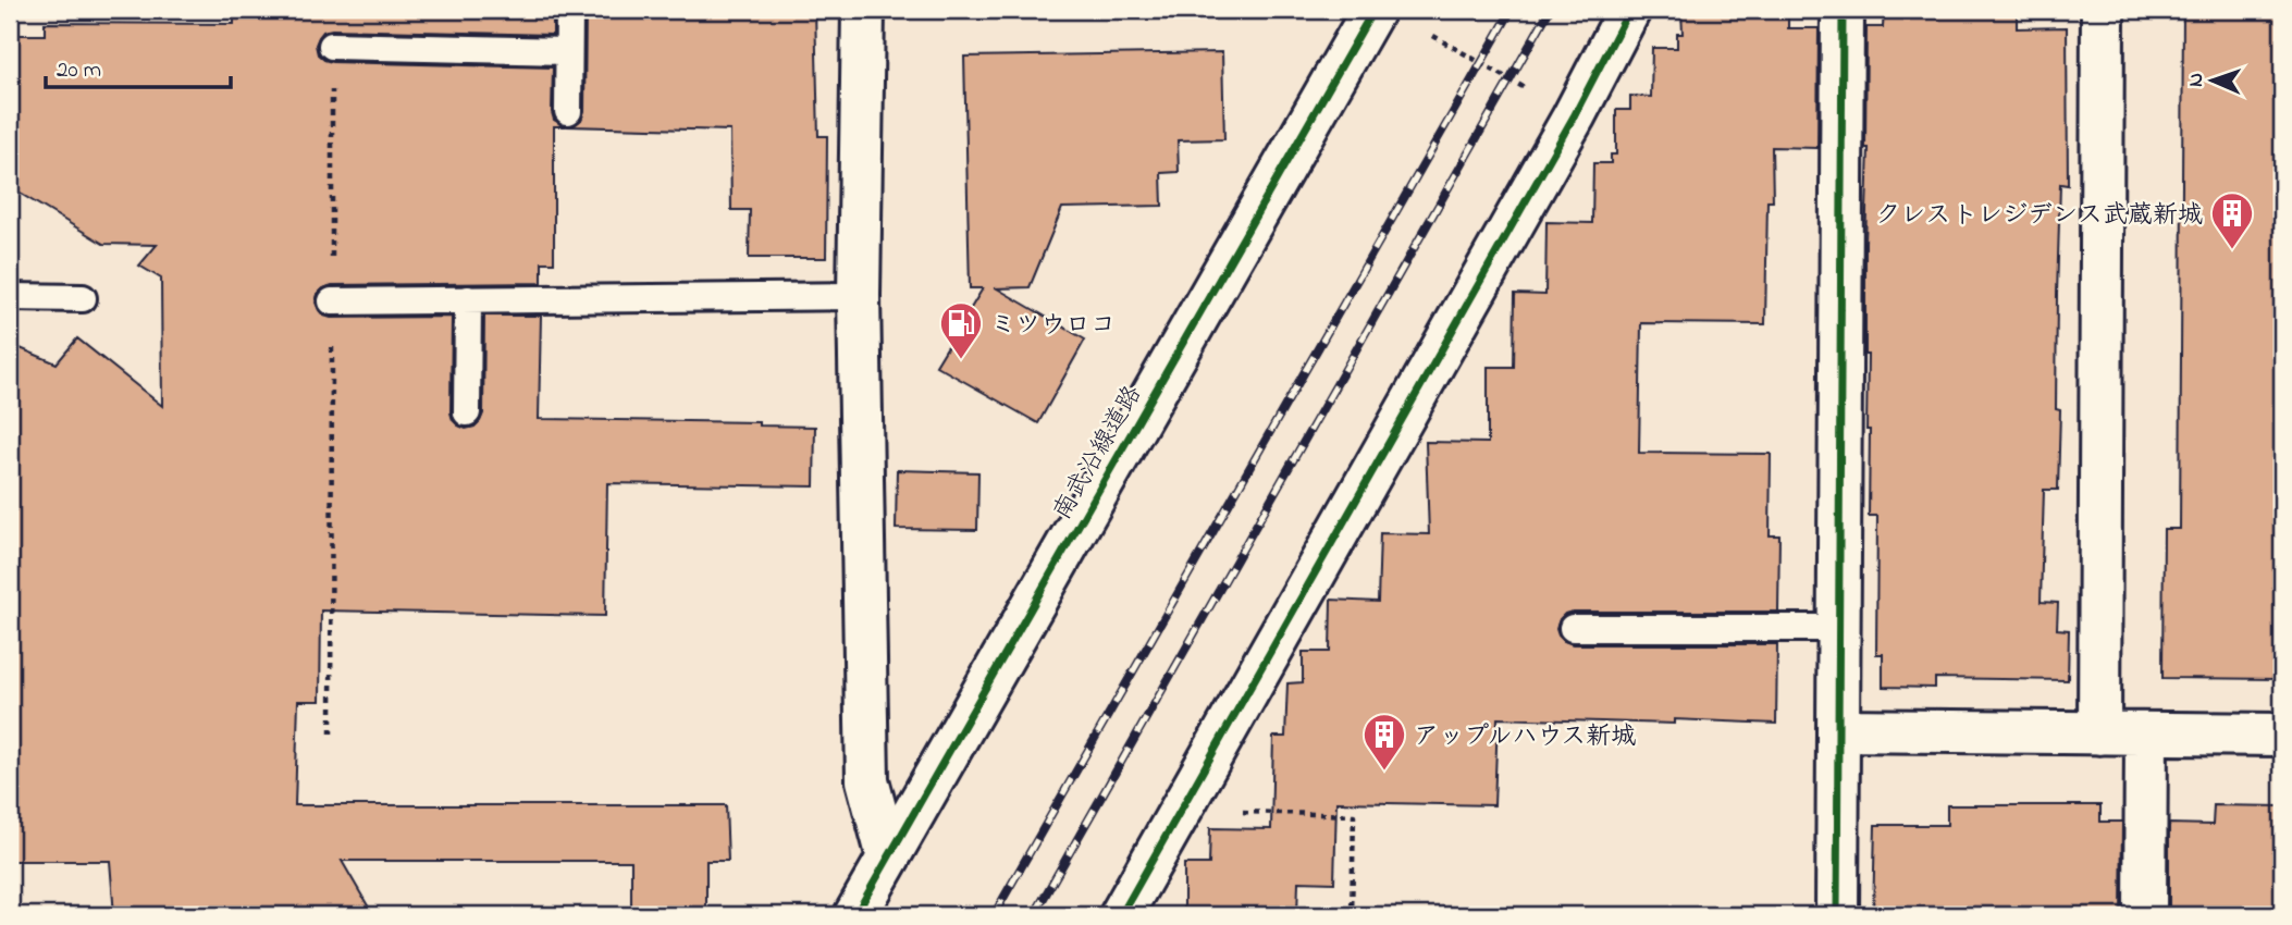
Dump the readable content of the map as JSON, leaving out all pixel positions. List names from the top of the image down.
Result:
{
  "streets": {
    "street": ["南武沿線道路"]
  },
  "places": {
    "building": ["クレストレジデンス武蔵新城", "アップルハウス新城"],
    "fuel station": ["ミツウロコ"]
  },
  "scale_bar": "20 m",
  "north": "left"
}
